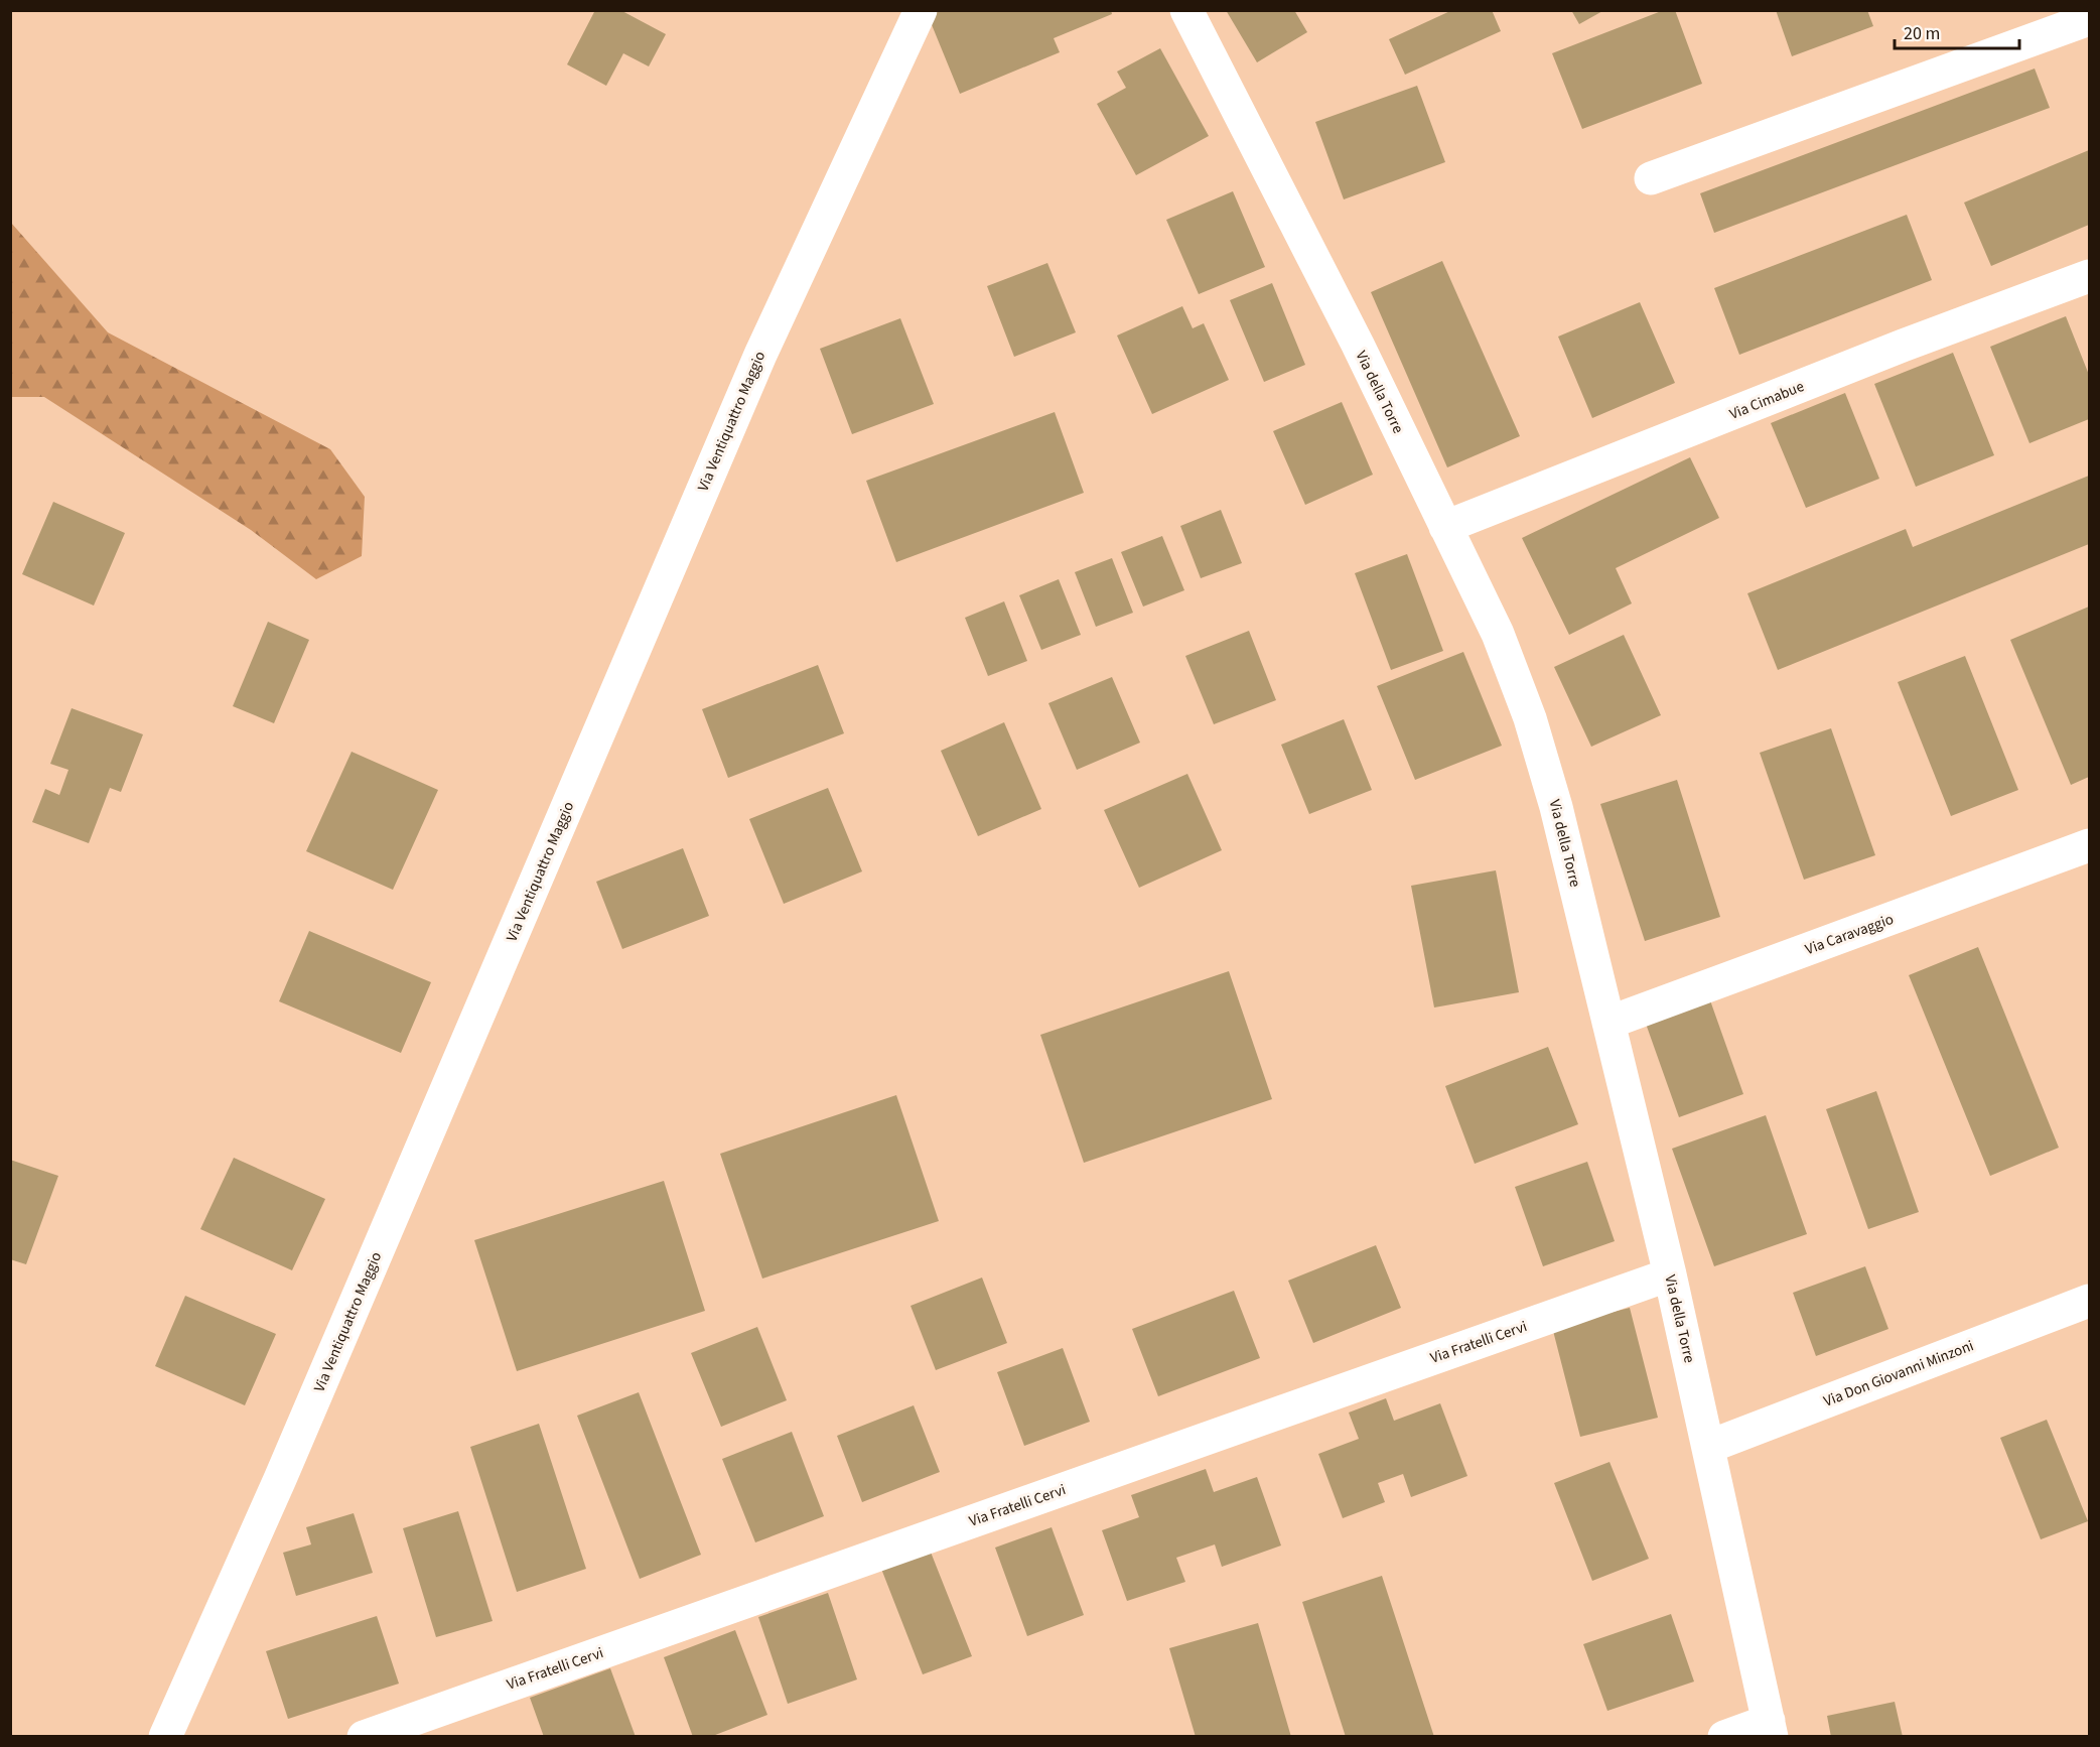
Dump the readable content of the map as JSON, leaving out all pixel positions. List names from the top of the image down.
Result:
{
  "streets": {
    "street": [
      "Via della Torre",
      "Via Cimabue",
      "Via Ventiquattro Maggio",
      "Via Caravaggio",
      "Via Fratelli Cervi",
      "Via Don Giovanni Minzoni"
    ]
  },
  "crossings": [
    ["Via della Torre", "Via Cimabue"],
    ["Via della Torre", "Via Caravaggio"],
    ["Via della Torre", "Via Fratelli Cervi"],
    ["Via della Torre", "Via Don Giovanni Minzoni"]
  ],
  "scale_bar": "20 m"
}
